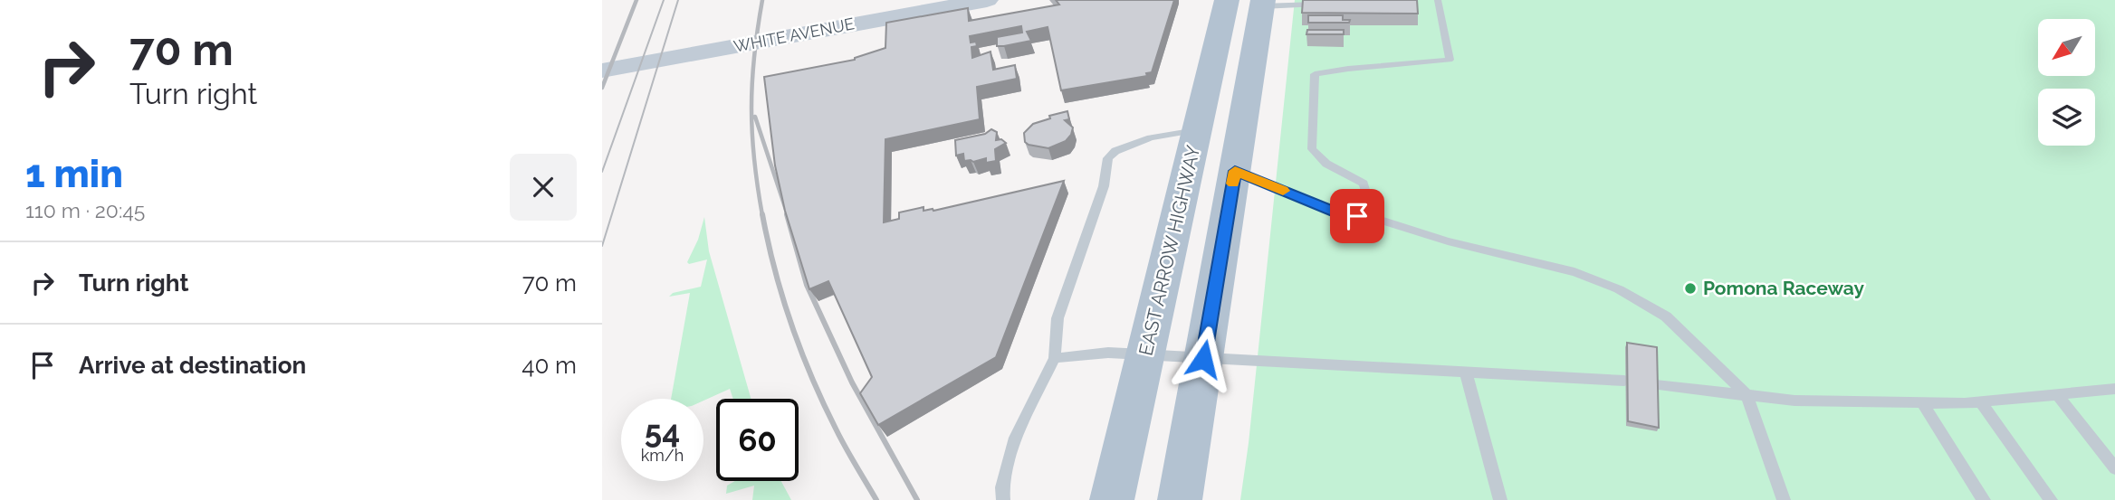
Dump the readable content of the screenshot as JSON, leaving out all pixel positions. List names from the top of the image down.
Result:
{
  "streets": {
    "main road": ["WHITE AVENUE", "EAST ARROW HIGHWAY"]
  },
  "places": ["Pomona Raceway"],
  "north": "bottom left",
  "page": {
    "turn": ["70 m", "Turn right"],
    "heading": ["1 min", "110 m · 20:45"],
    "list": [
      {
        "name": "Turn right",
        "value": "70 m"
      },
      {
        "name": "Arrive at destination",
        "value": "40 m"
      }
    ],
    "speed": "54 km/h",
    "limit": "60"
  }
}
